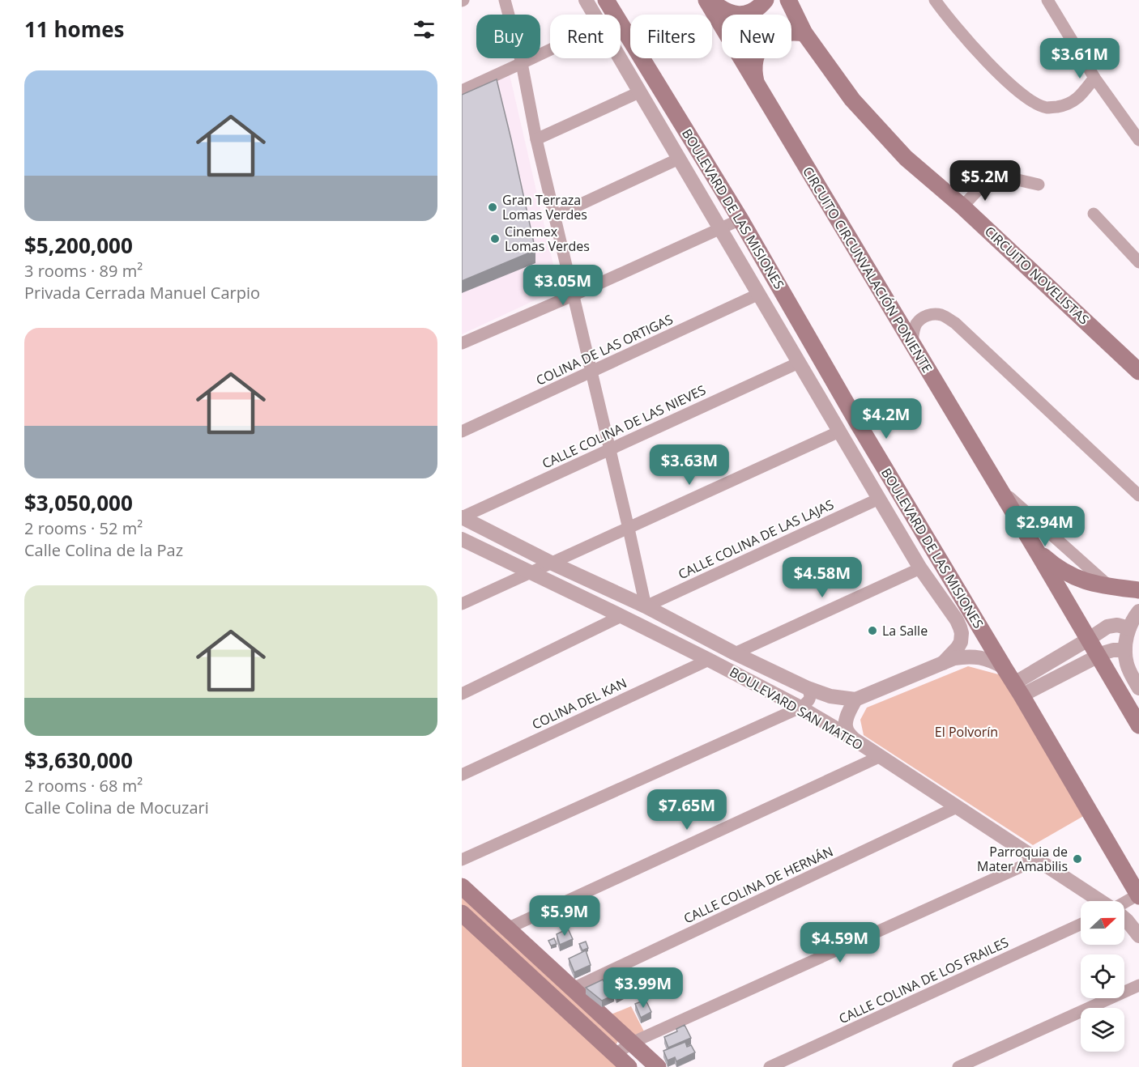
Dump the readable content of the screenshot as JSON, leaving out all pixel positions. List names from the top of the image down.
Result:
{
  "streets": {
    "main road": ["BOULEVARD DE LAS MISIONES", "CIRCUITO CIRCUNVALACIÓN PONIENTE", "CIRCUITO NOVELISTAS"],
    "street": [
      "COLINA DE LAS ORTIGAS",
      "CALLE COLINA DE LAS NIEVES",
      "CALLE COLINA DE LAS LAJAS",
      "COLINA DEL KAN",
      "BOULEVARD SAN MATEO",
      "CALLE COLINA DE HERNÁN",
      "CALLE COLINA DE LOS FRAILES"
    ]
  },
  "crossings": [
    ["BOULEVARD DE LAS MISIONES", "COLINA DE LAS ORTIGAS"],
    ["BOULEVARD DE LAS MISIONES", "CALLE COLINA DE LAS NIEVES"],
    ["BOULEVARD DE LAS MISIONES", "CALLE COLINA DE LAS LAJAS"],
    ["CALLE COLINA DE LAS NIEVES", "BOULEVARD SAN MATEO"],
    ["CALLE COLINA DE LAS LAJAS", "BOULEVARD SAN MATEO"],
    ["COLINA DEL KAN", "BOULEVARD SAN MATEO"],
    ["BOULEVARD SAN MATEO", "CALLE COLINA DE HERNÁN"]
  ],
  "parks": ["El Polvorín"],
  "places": [
    "Gran Terraza Lomas Verdes",
    "Cinemex Lomas Verdes",
    "La Salle",
    "Parroquia de Mater Amabilis"
  ],
  "north": "right",
  "page": {
    "heading": "11 homes",
    "chip": [
      "Buy",
      "Rent",
      "Filters",
      "New"
    ],
    "price": [
      "$3.61M",
      "$5.2M",
      "$3.05M",
      "$4.2M",
      "$3.63M",
      "$2.94M",
      "$4.58M",
      "$7.65M",
      "$5.9M",
      "$4.59M",
      "$3.99M"
    ],
    "list": [
      {
        "name": "$5,200,000",
        "note": "3 rooms · 89 m² · Privada Cerrada Manuel Carpio"
      },
      {
        "name": "$3,050,000",
        "note": "2 rooms · 52 m² · Calle Colina de la Paz"
      },
      {
        "name": "$3,630,000",
        "note": "2 rooms · 68 m² · Calle Colina de Mocuzari"
      }
    ]
  }
}
